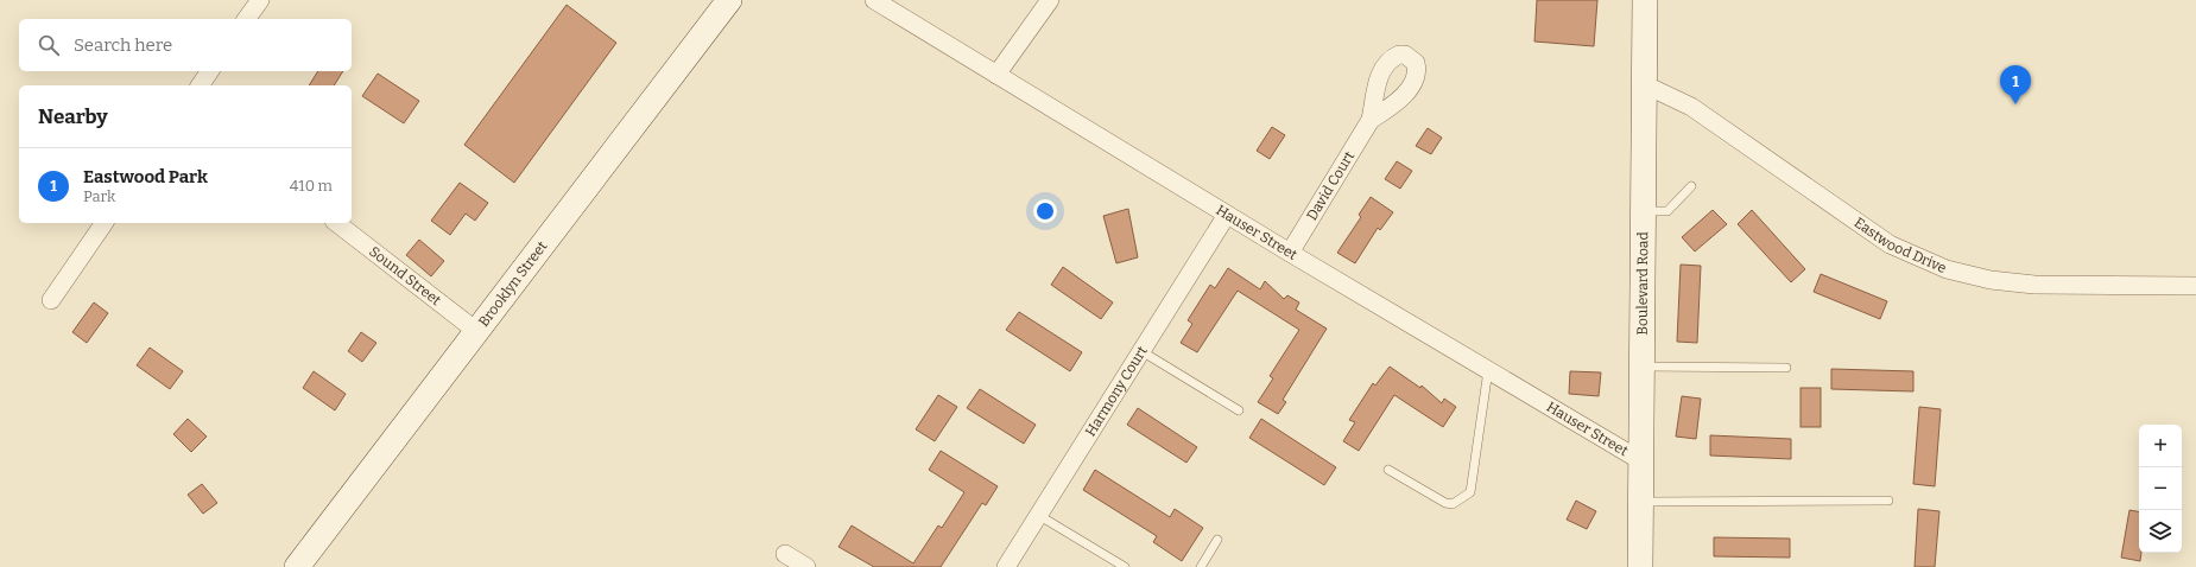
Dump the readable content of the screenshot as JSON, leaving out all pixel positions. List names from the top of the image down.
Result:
{
  "streets": {
    "street": [
      "David Court",
      "Hauser Street",
      "Eastwood Drive",
      "Sound Street",
      "Brooklyn Street",
      "Boulevard Road",
      "Harmony Court"
    ]
  },
  "crossings": [
    ["David Court", "Hauser Street"],
    ["Hauser Street", "Boulevard Road"],
    ["Hauser Street", "Harmony Court"],
    ["Eastwood Drive", "Boulevard Road"],
    ["Sound Street", "Brooklyn Street"]
  ],
  "page": {
    "search": "Search here",
    "pins": "1",
    "heading": "Nearby",
    "list": [
      {
        "mark": "1",
        "name": "Eastwood Park",
        "note": "Park",
        "value": "410 m"
      }
    ],
    "map_buttons": ["+", "−"]
  }
}
